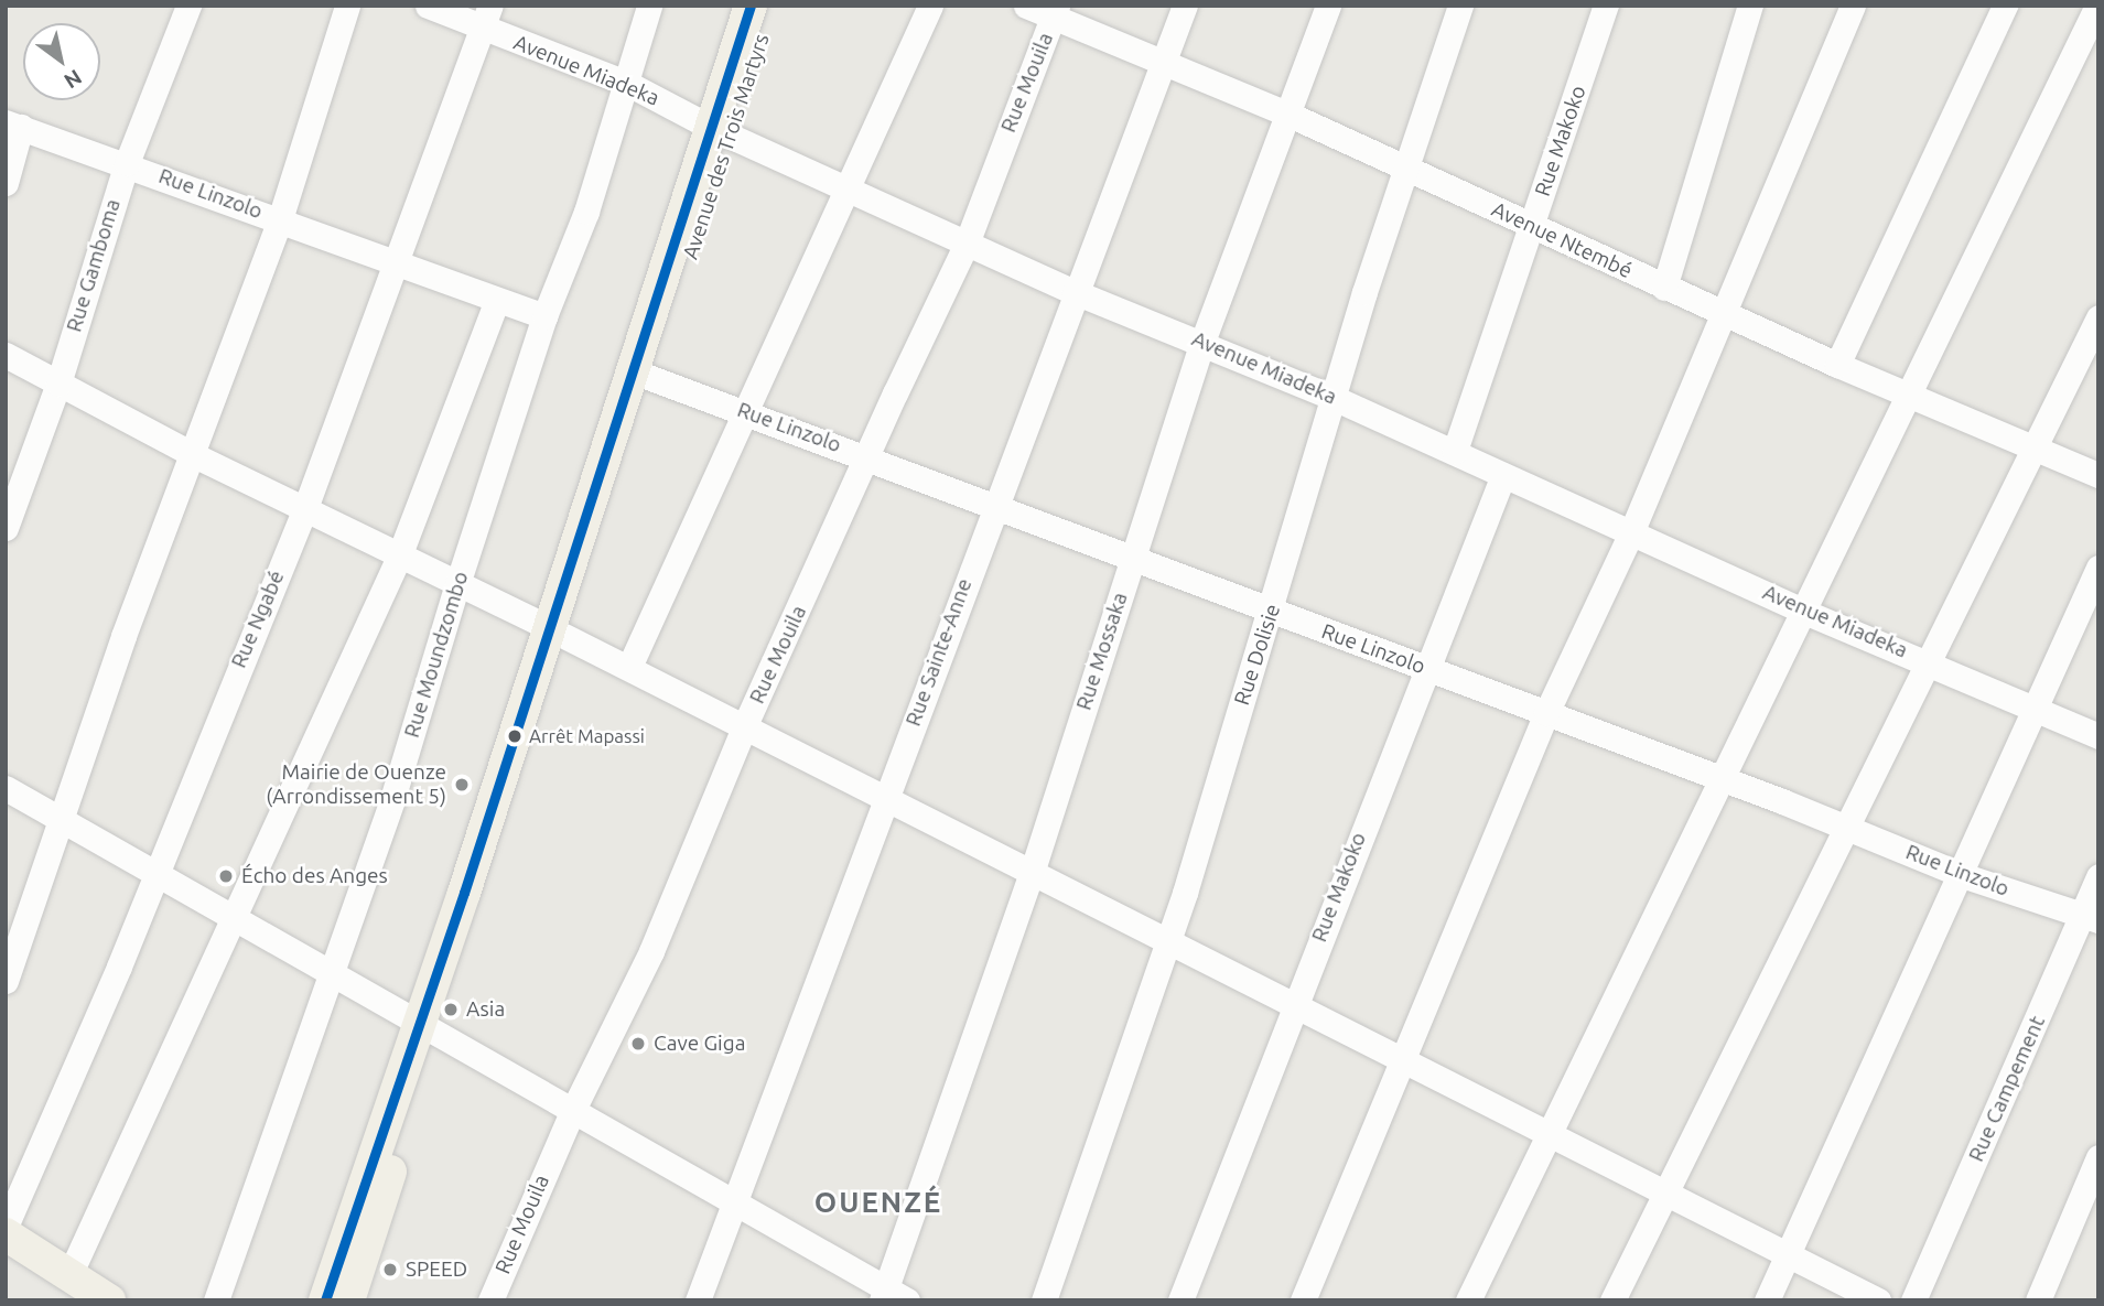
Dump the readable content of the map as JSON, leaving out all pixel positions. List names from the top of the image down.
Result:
{
  "streets": {
    "main road": ["Avenue des Trois Martyrs"],
    "street": [
      "Avenue Miadeka",
      "Rue Mouila",
      "Rue Makoko",
      "Rue Linzolo",
      "Avenue Ntembé",
      "Rue Gamboma",
      "Rue Ngabé",
      "Rue Mossaka",
      "Rue Sainte-Anne",
      "Rue Moundzombo",
      "Rue Dolisie",
      "Rue Campement"
    ]
  },
  "crossings": [
    ["Avenue Miadeka", "Rue Mouila"],
    ["Avenue Miadeka", "Rue Makoko"],
    ["Avenue Miadeka", "Avenue des Trois Martyrs"],
    ["Avenue Miadeka", "Rue Ngabé"],
    ["Avenue Miadeka", "Rue Mossaka"],
    ["Avenue Miadeka", "Rue Sainte-Anne"],
    ["Avenue Miadeka", "Rue Moundzombo"],
    ["Avenue Miadeka", "Rue Dolisie"],
    ["Rue Mouila", "Rue Linzolo"],
    ["Rue Mouila", "Avenue Ntembé"],
    ["Rue Makoko", "Rue Linzolo"],
    ["Rue Makoko", "Avenue Ntembé"],
    ["Avenue des Trois Martyrs", "Rue Linzolo"],
    ["Rue Linzolo", "Rue Gamboma"],
    ["Rue Linzolo", "Rue Ngabé"],
    ["Rue Linzolo", "Rue Mossaka"],
    ["Rue Linzolo", "Rue Sainte-Anne"],
    ["Rue Linzolo", "Rue Moundzombo"],
    ["Rue Linzolo", "Rue Dolisie"],
    ["Rue Linzolo", "Rue Campement"],
    ["Avenue Ntembé", "Rue Mossaka"],
    ["Avenue Ntembé", "Rue Sainte-Anne"],
    ["Avenue Ntembé", "Rue Dolisie"]
  ],
  "districts": ["OUENZÉ"],
  "places": [
    "Arrêt Mapassi",
    "Mairie de Ouenze (Arrondissement 5)",
    "Écho des Anges",
    "Asia",
    "Cave Giga",
    "SPEED"
  ],
  "north": "bottom right"
}
